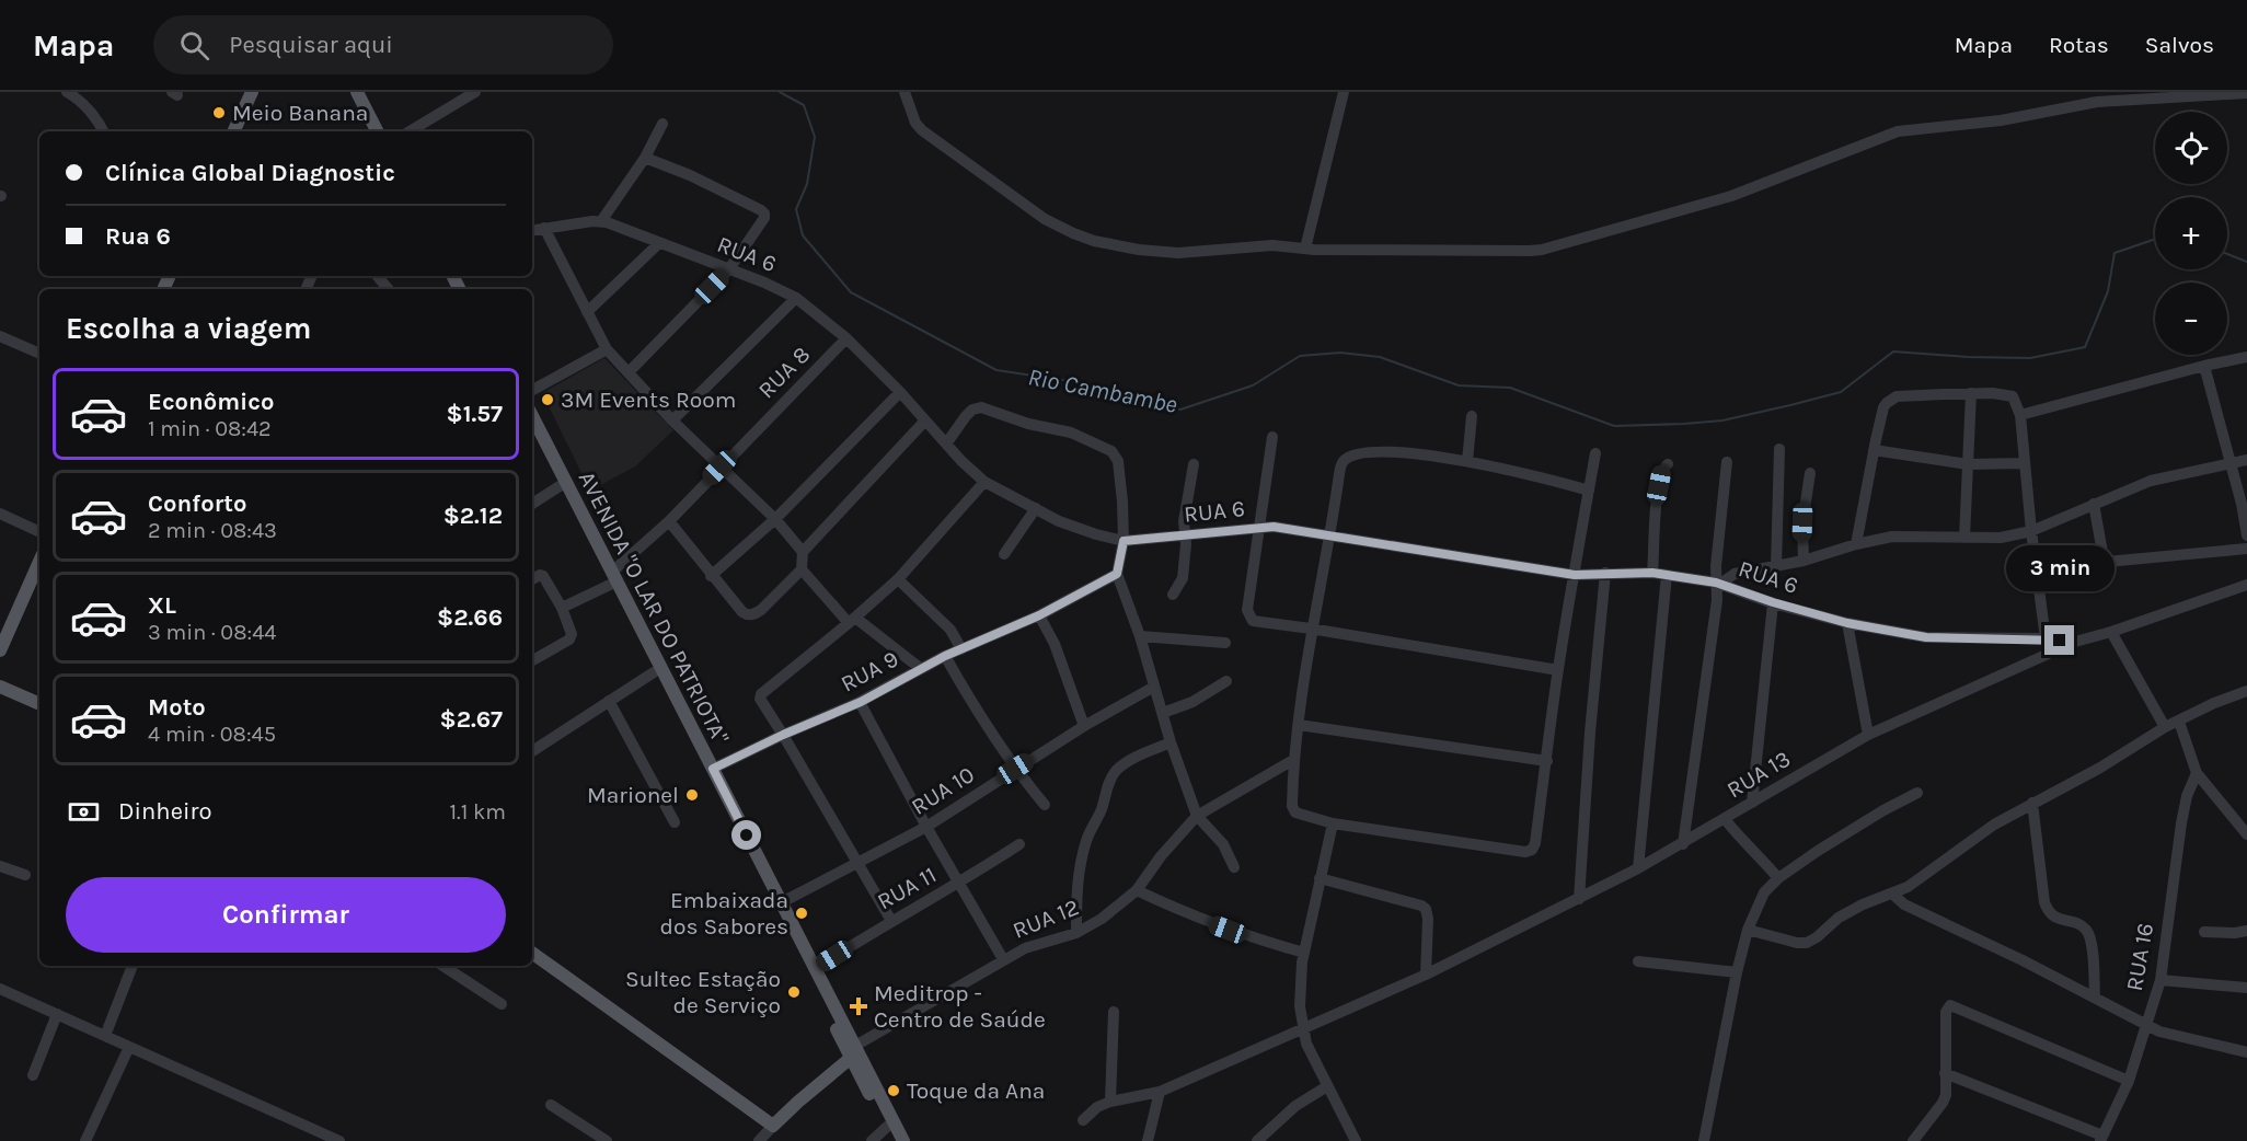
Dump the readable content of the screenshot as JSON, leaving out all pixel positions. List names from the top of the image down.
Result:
{
  "streets": {
    "main road": ["AVENIDA \"O LAR DO PATRIOTA\""],
    "street": [
      "RUA 6",
      "RUA 8",
      "RUA 9",
      "RUA 13",
      "RUA 10",
      "RUA 11",
      "RUA 12",
      "RUA 16"
    ]
  },
  "crossings": [
    ["RUA 6", "RUA 8"],
    ["RUA 6", "RUA 13"],
    ["RUA 8", "AVENIDA \"O LAR DO PATRIOTA\""],
    ["AVENIDA \"O LAR DO PATRIOTA\"", "RUA 9"],
    ["AVENIDA \"O LAR DO PATRIOTA\"", "RUA 10"],
    ["AVENIDA \"O LAR DO PATRIOTA\"", "RUA 11"],
    ["AVENIDA \"O LAR DO PATRIOTA\"", "RUA 12"]
  ],
  "water": ["Rio Cambambe"],
  "places": {
    "other": [
      "Meio Banana",
      "3M Events Room",
      "Marionel",
      "Embaixada dos Sabores",
      "Sultec Estação de Serviço",
      "Toque da Ana"
    ],
    "health": ["Meditrop - Centro de Saúde"]
  },
  "page": {
    "header": "Mapa",
    "search": "Pesquisar aqui",
    "nav": ["Mapa", "Rotas", "Salvos"],
    "map_buttons": ["+", "−"],
    "banner": ["Clínica Global Diagnostic", "Rua 6"],
    "heading": "Escolha a viagem",
    "list": [
      {
        "name": "Econômico",
        "note": "1 min · 08:42",
        "value": "$1.57"
      },
      {
        "name": "Conforto",
        "note": "2 min · 08:43",
        "value": "$2.12"
      },
      {
        "name": "XL",
        "note": "3 min · 08:44",
        "value": "$2.66"
      },
      {
        "name": "Moto",
        "note": "4 min · 08:45",
        "value": "$2.67"
      }
    ],
    "bubble": "3 min",
    "pay": ["Dinheiro", "1.1 km"],
    "buttons": "Confirmar"
  }
}
